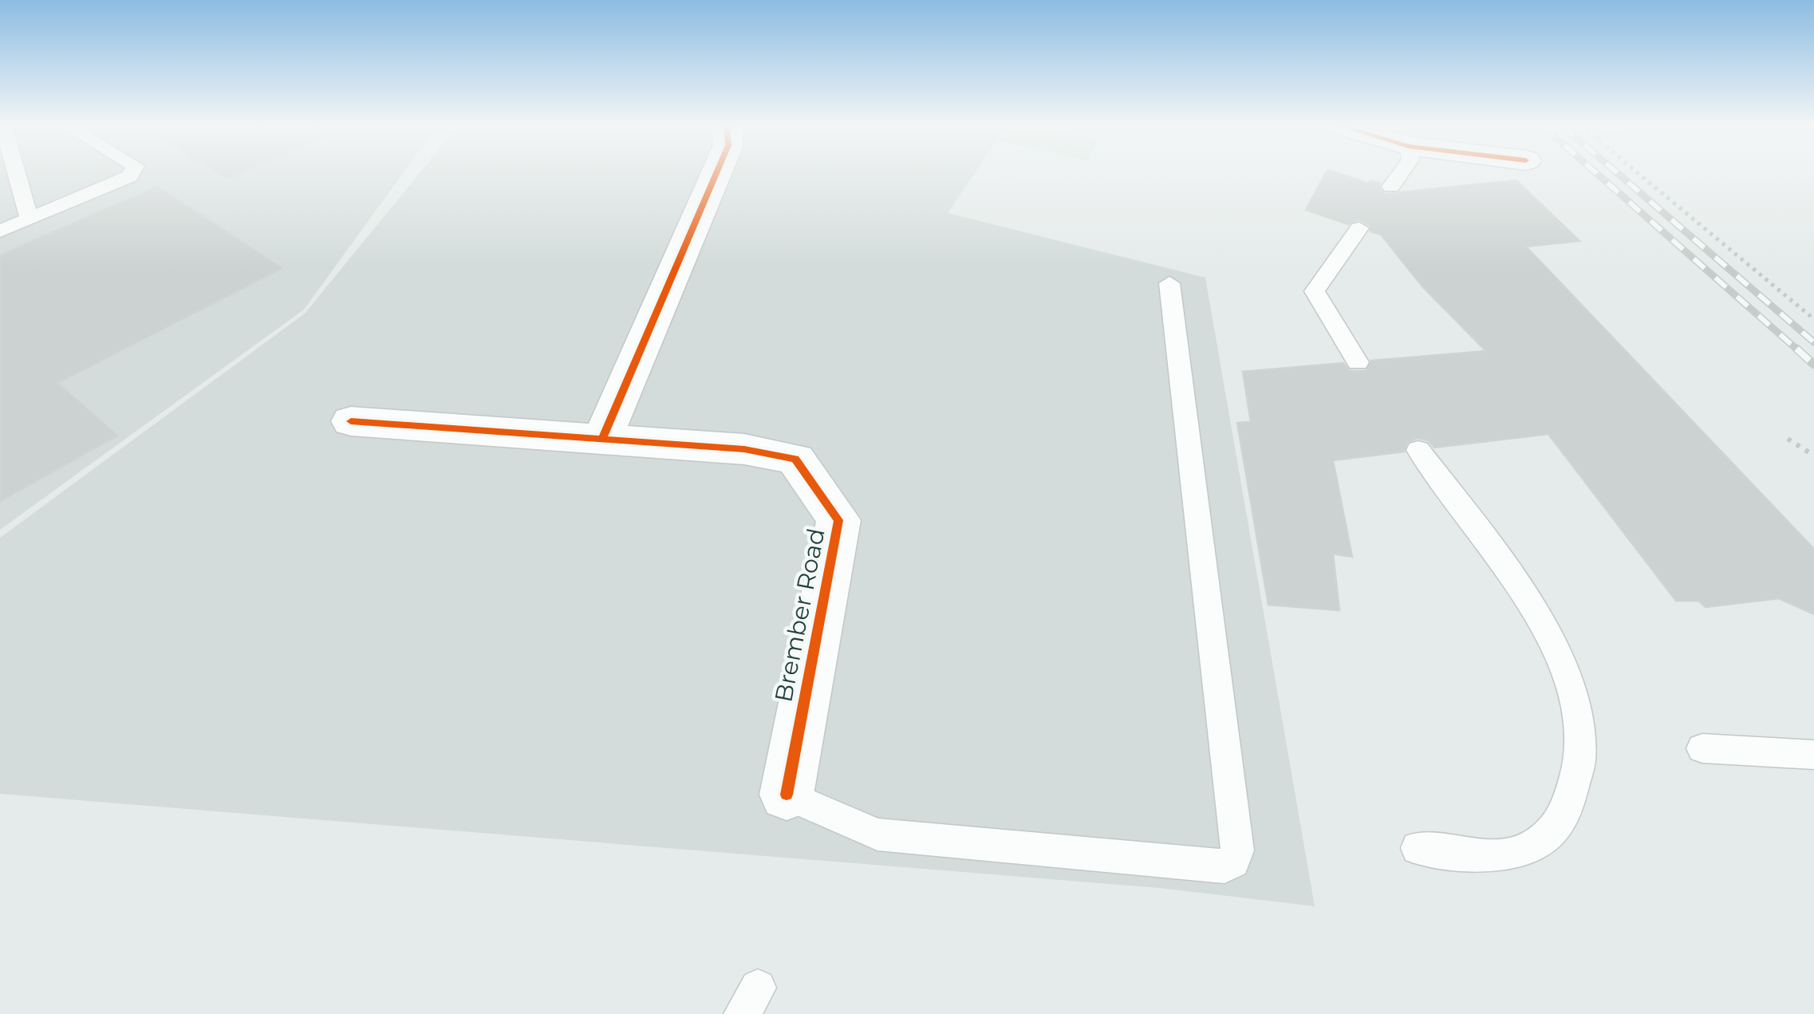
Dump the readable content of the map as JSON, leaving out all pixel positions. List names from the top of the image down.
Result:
{
  "streets": {
    "street": ["Brember Road"]
  }
}
